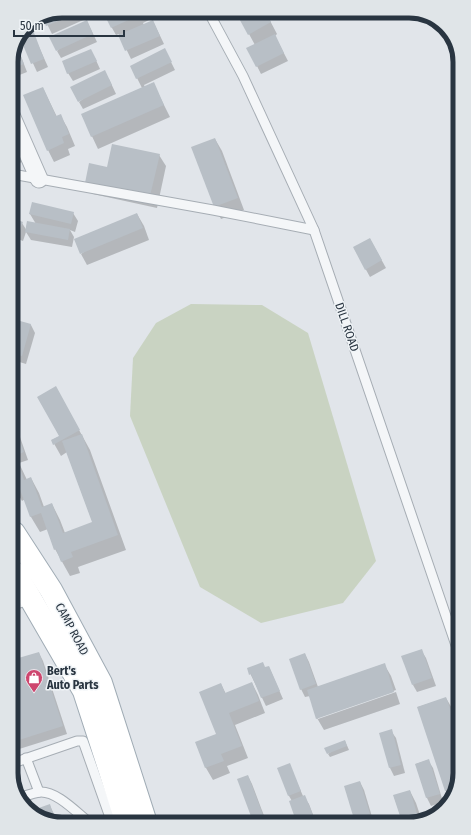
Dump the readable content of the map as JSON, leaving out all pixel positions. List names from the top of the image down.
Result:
{
  "streets": {
    "main road": ["CAMP ROAD"],
    "lane": ["DILL ROAD"]
  },
  "places": {
    "shop": ["Bert's Auto Parts"]
  },
  "scale_bar": "50 m"
}
